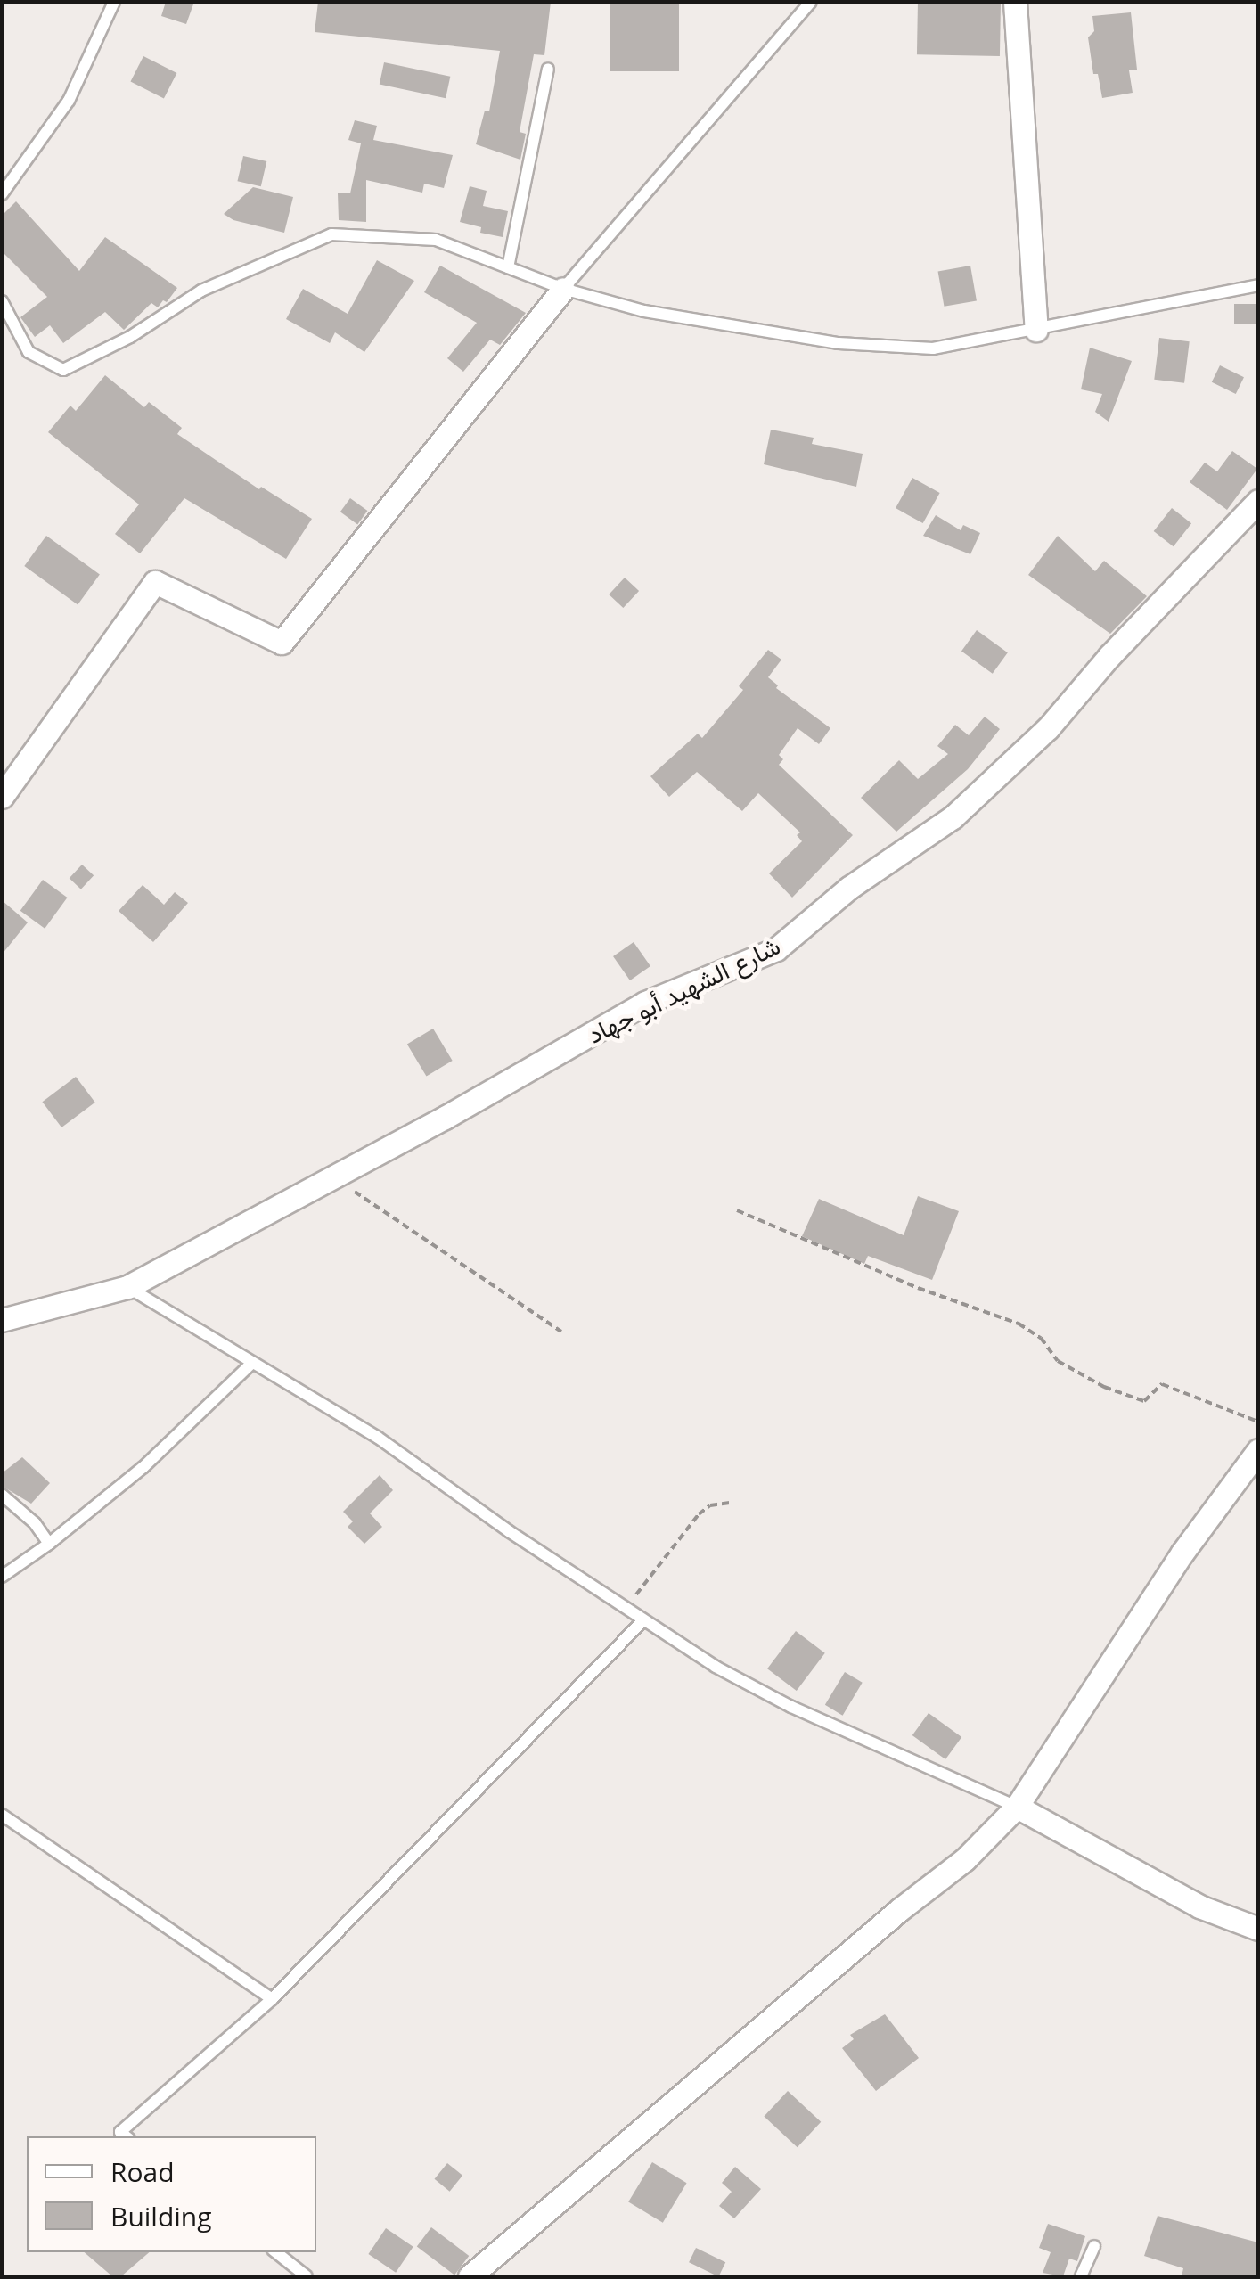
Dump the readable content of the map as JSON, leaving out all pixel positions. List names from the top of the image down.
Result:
{
  "streets": {
    "street": ["شارع الشهيد أبو جهاد"]
  },
  "legend": ["Road", "Building"]
}
